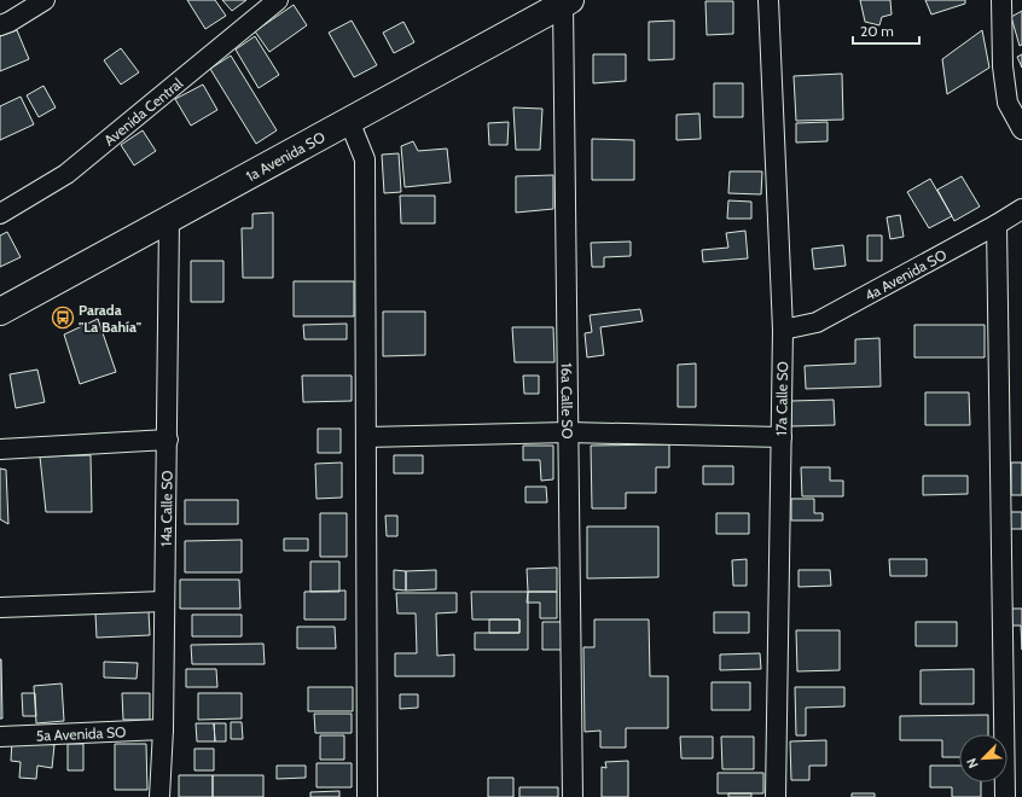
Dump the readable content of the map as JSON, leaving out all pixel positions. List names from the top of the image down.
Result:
{
  "streets": {
    "highway": ["1a Avenida SO"],
    "street": [
      "Avenida Central",
      "4a Avenida SO",
      "17a Calle SO",
      "16a Calle SO",
      "14a Calle SO",
      "5a Avenida SO"
    ]
  },
  "crossings": [
    ["1a Avenida SO", "16a Calle SO"],
    ["1a Avenida SO", "14a Calle SO"],
    ["4a Avenida SO", "17a Calle SO"],
    ["14a Calle SO", "5a Avenida SO"]
  ],
  "places": {
    "bus stop": ["Parada \"La Bahía\""]
  },
  "scale_bar": "20 m",
  "north": "bottom left"
}
